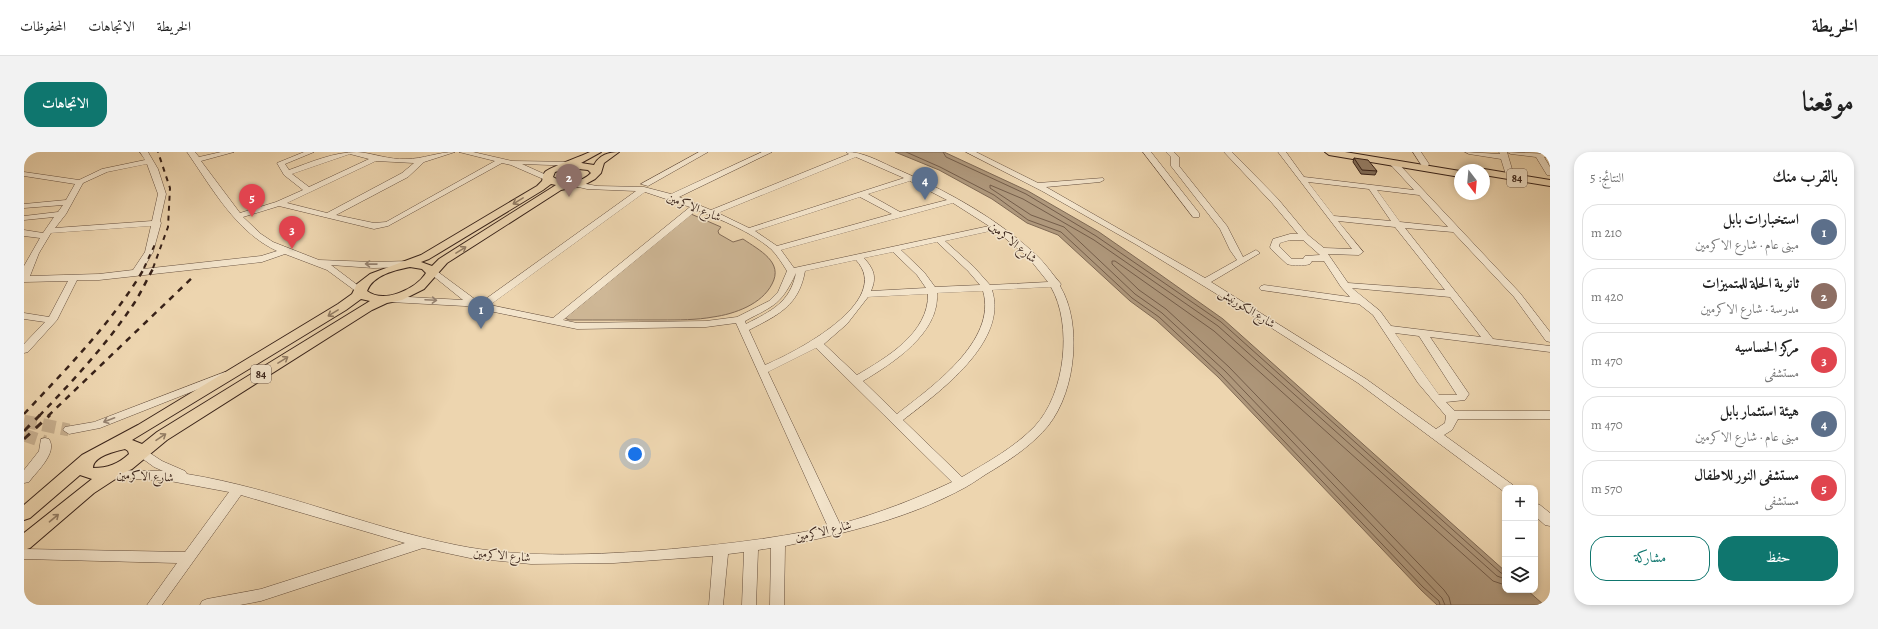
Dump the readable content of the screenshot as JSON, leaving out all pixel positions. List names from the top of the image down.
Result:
{
  "streets": {
    "main road": ["84"],
    "street": ["شارع الاكرمين", "شارع الكورنيش"]
  },
  "crossings": [
    ["84", "شارع الاكرمين"]
  ],
  "north": "bottom",
  "page": {
    "header": "الخريطة",
    "nav": ["الخريطة", "الاتجاهات", "المحفوظات"],
    "title": "موقعنا",
    "buttons": [
      "الاتجاهات",
      ["حفظ", "مشاركة"]
    ],
    "heading": ["بالقرب منك", "النتائج: 5"],
    "pins": [
      "2",
      "4",
      "5",
      "3",
      "1"
    ],
    "list": [
      {
        "mark": "1",
        "name": "استخبارات بابل",
        "note": "مبنى عام · شارع الاكرمين",
        "value": "210 m"
      },
      {
        "mark": "2",
        "name": "ثانوية الحلة للمتميزات",
        "note": "مدرسة · شارع الاكرمين",
        "value": "420 m"
      },
      {
        "mark": "3",
        "name": "مركز الحساسيه",
        "note": "مستشفى",
        "value": "470 m"
      },
      {
        "mark": "4",
        "name": "هيئة استثمار بابل",
        "note": "مبنى عام · شارع الاكرمين",
        "value": "470 m"
      },
      {
        "mark": "5",
        "name": "مستشفى النور للاطفال",
        "note": "مستشفى",
        "value": "570 m"
      }
    ],
    "map_buttons": ["+", "−"]
  }
}
